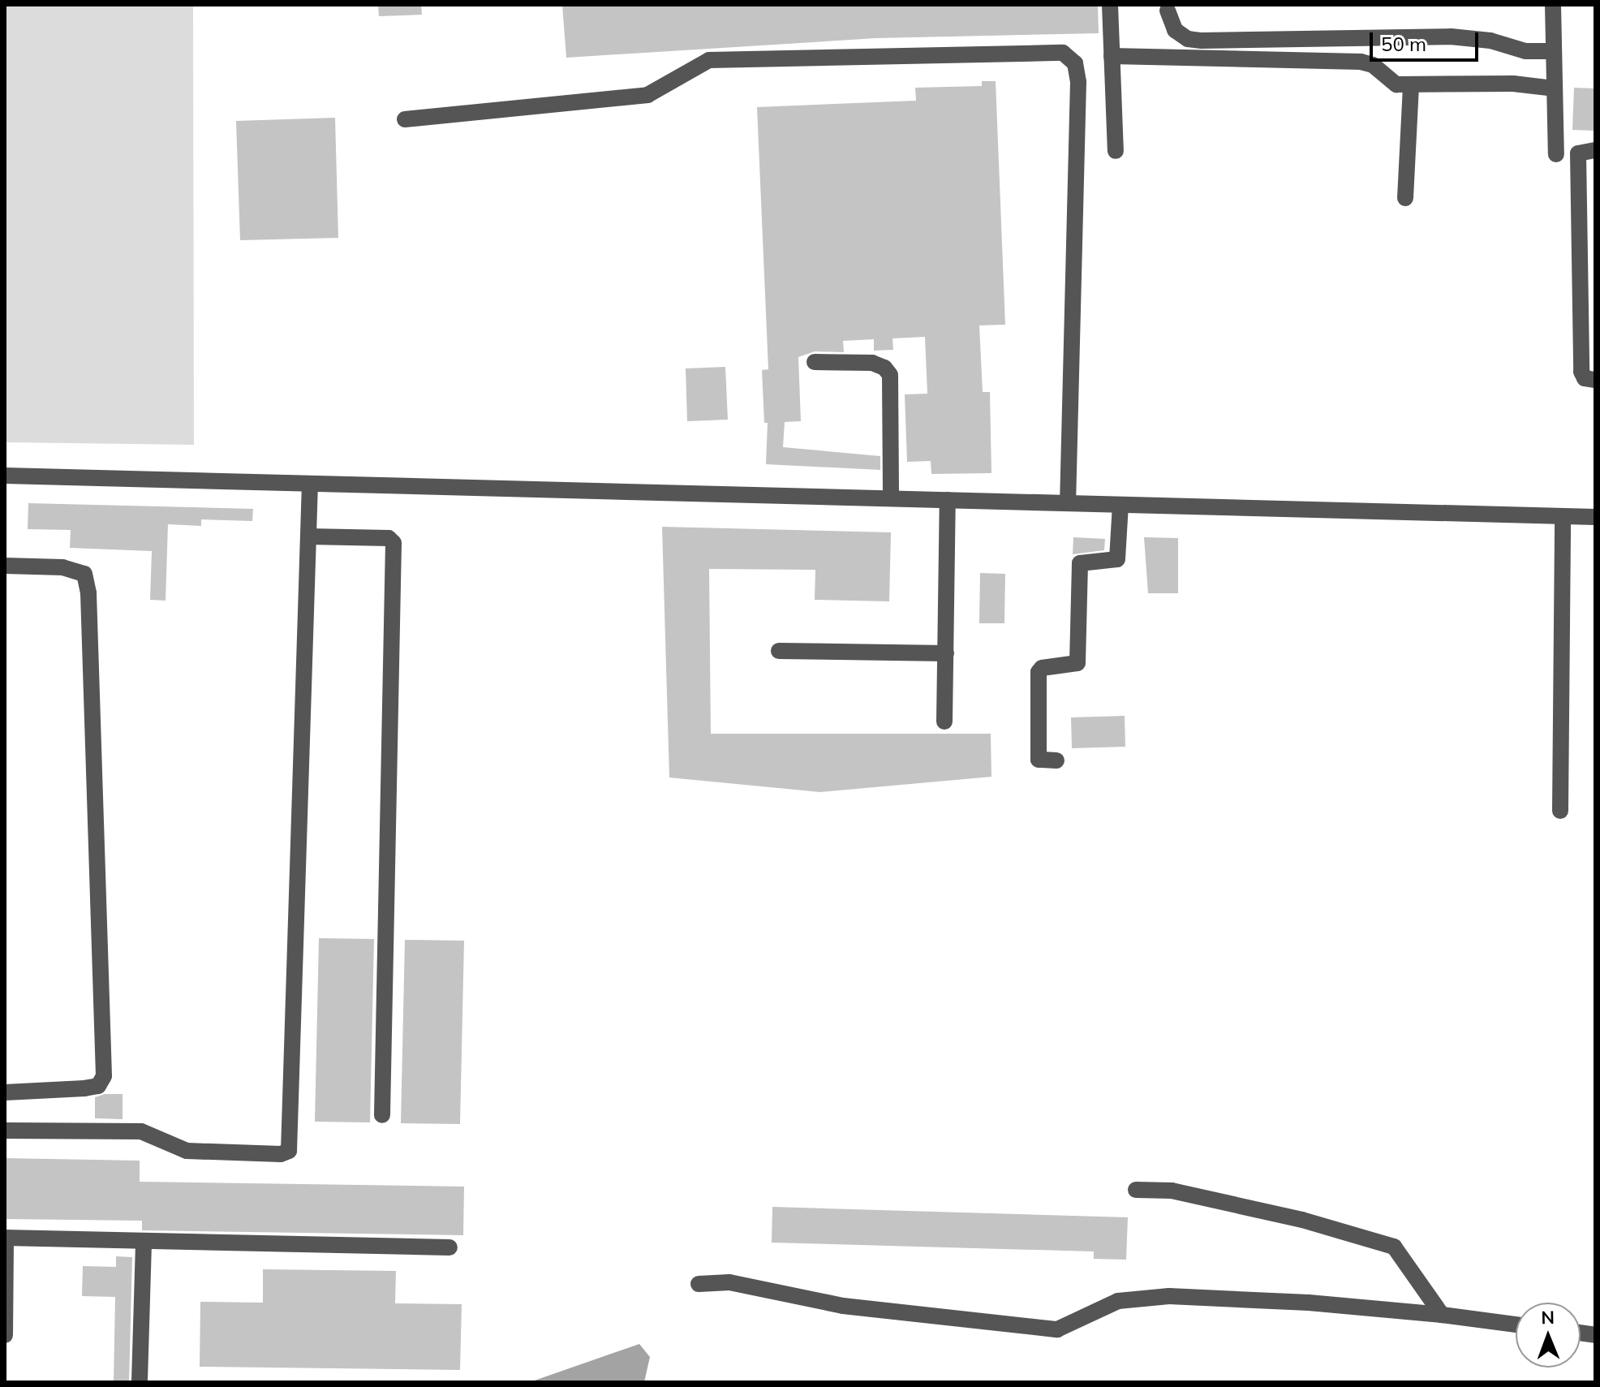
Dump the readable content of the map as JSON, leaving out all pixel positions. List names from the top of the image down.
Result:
{
  "scale_bar": "50 m",
  "north": "top"
}
